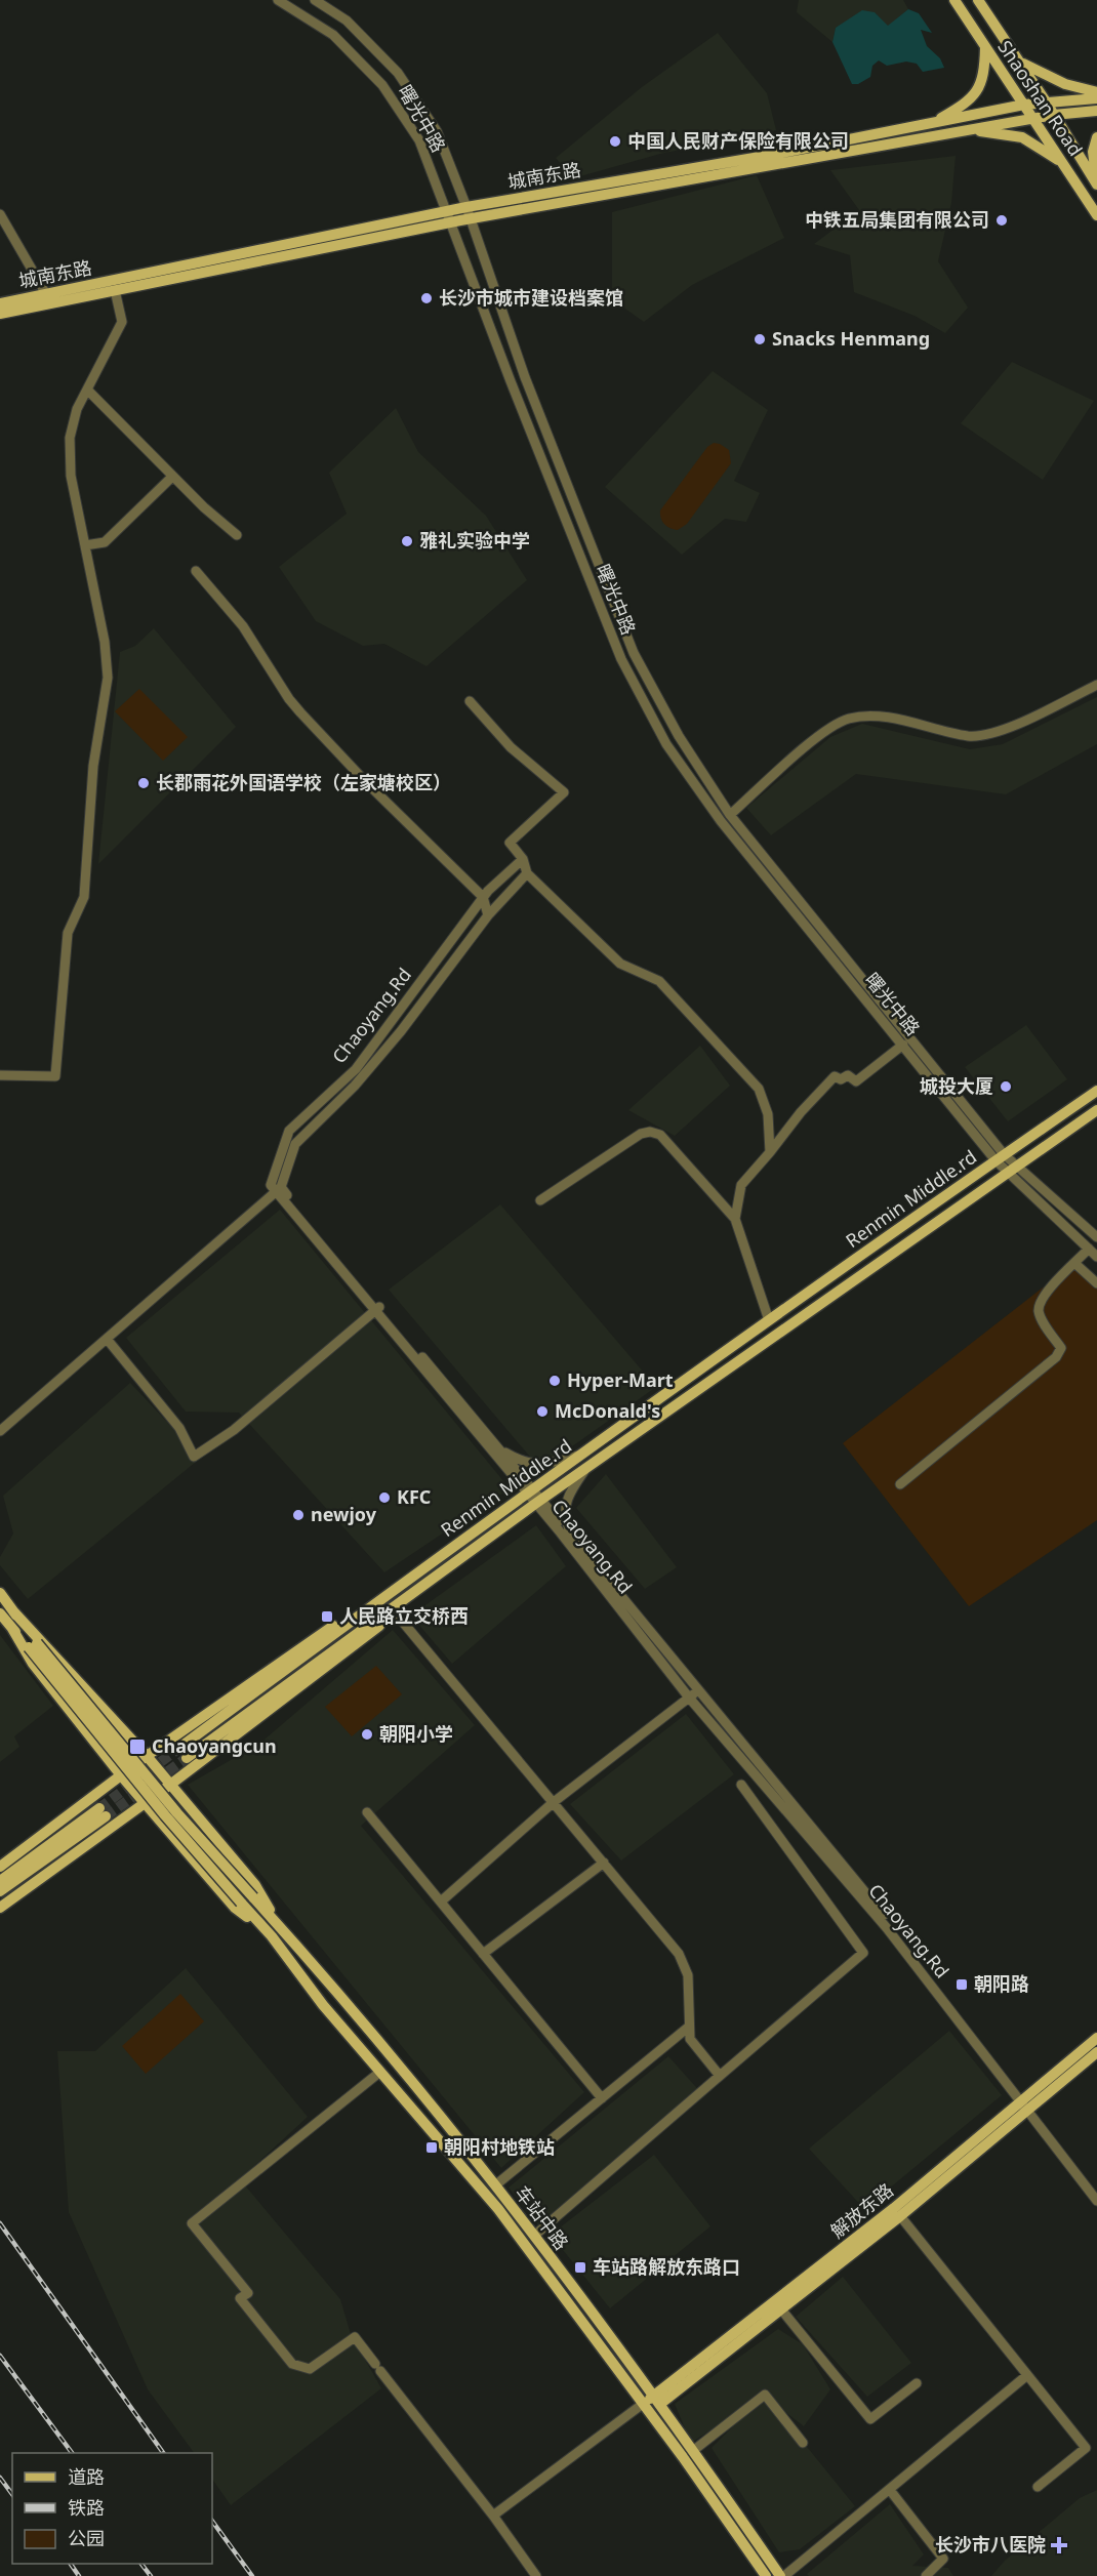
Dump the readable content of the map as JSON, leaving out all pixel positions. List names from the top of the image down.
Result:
{
  "streets": {
    "main road": [
      "Shaoshan Road",
      "城南东路",
      "Renmin Middle.rd",
      "解放东路",
      "车站中路"
    ],
    "street": ["曙光中路", "Chaoyang.Rd"]
  },
  "crossings": [
    ["Shaoshan Road", "城南东路"],
    ["曙光中路", "城南东路"],
    ["曙光中路", "Renmin Middle.rd"],
    ["Chaoyang.Rd", "Renmin Middle.rd"],
    ["Chaoyang.Rd", "解放东路"],
    ["解放东路", "车站中路"]
  ],
  "places": {
    "other": [
      "中国人民财产保险有限公司",
      "中铁五局集团有限公司",
      "长沙市城市建设档案馆",
      "Snacks Henmang",
      "雅礼实验中学",
      "长郡雨花外国语学校（左家塘校区）",
      "城投大厦",
      "Hyper-Mart",
      "McDonald's",
      "KFC",
      "newjoy",
      "朝阳小学"
    ],
    "transit": [
      "人民路立交桥西",
      "Chaoyangcun",
      "朝阳路",
      "朝阳村地铁站",
      "车站路解放东路口"
    ],
    "health": ["长沙市八医院"]
  },
  "legend": ["道路", "铁路", "公园"]
}
